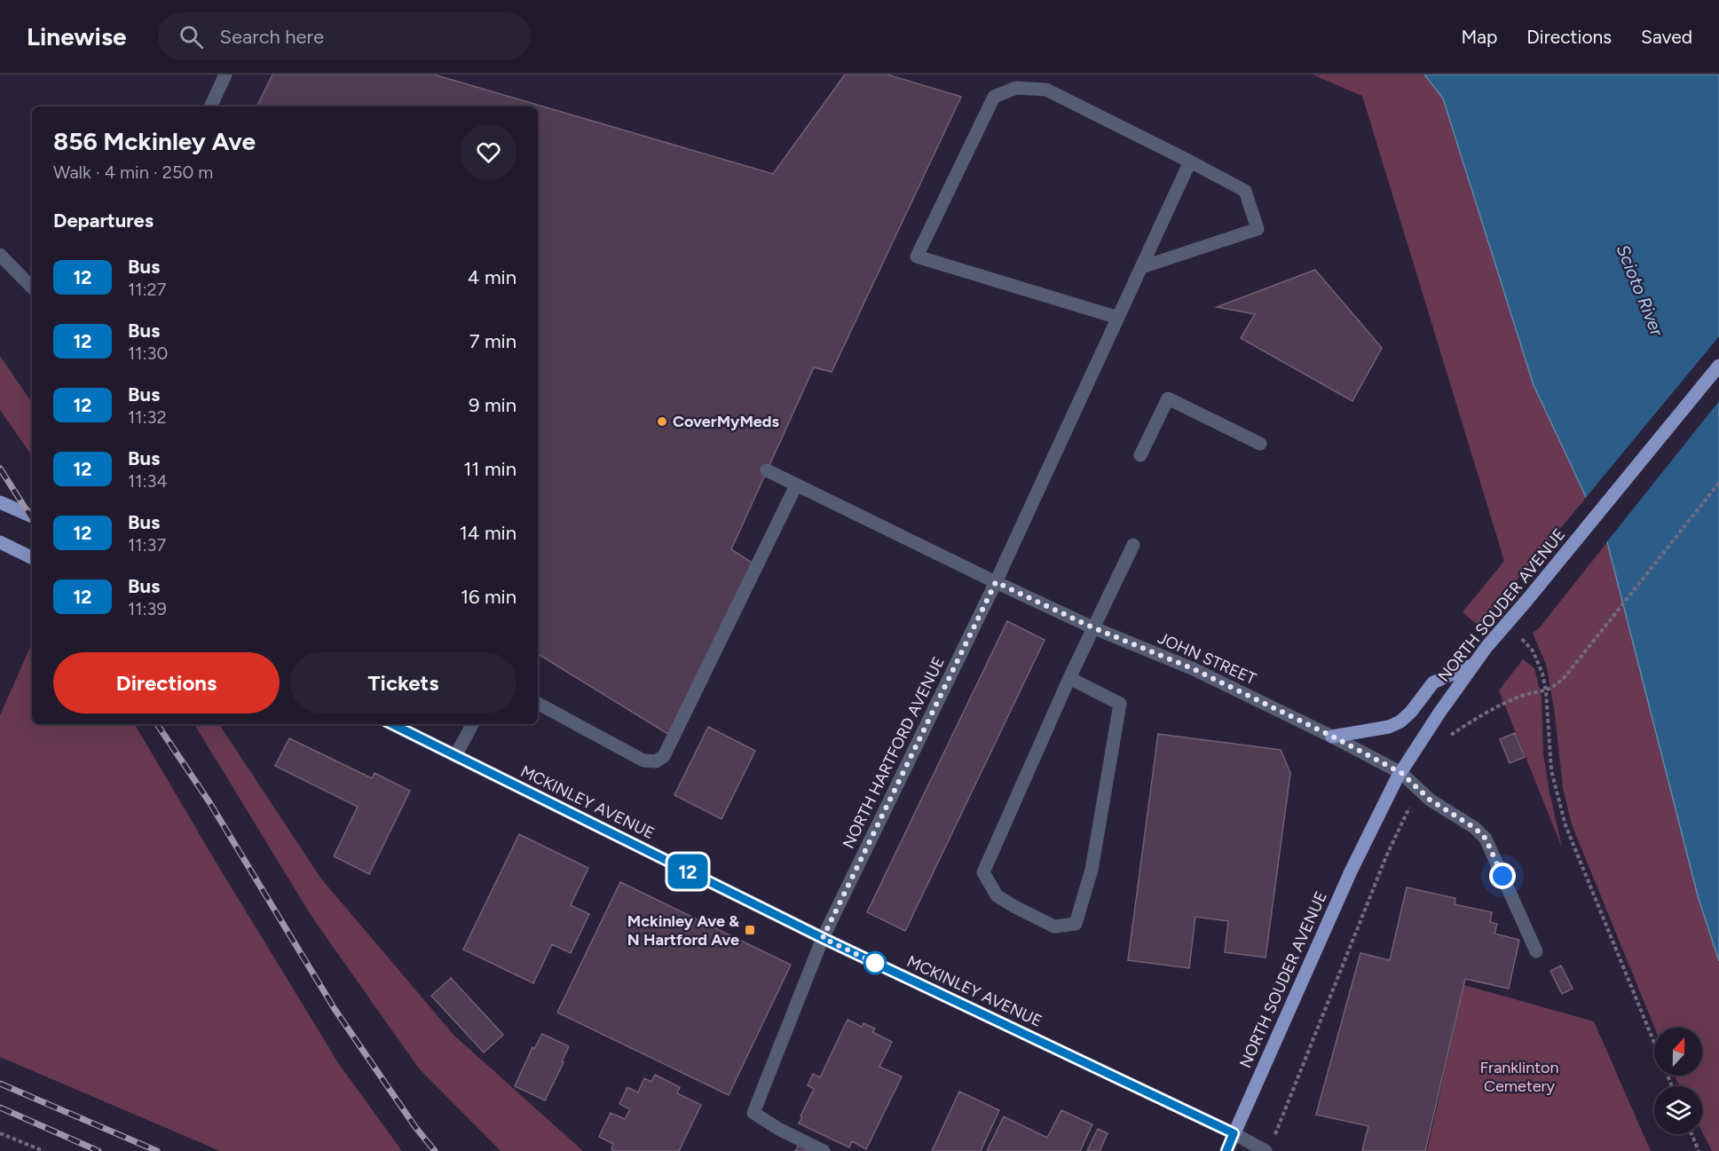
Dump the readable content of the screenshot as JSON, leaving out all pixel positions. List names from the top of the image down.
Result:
{
  "streets": {
    "main road": ["NORTH SOUDER AVENUE", "MCKINLEY AVENUE"],
    "street": ["JOHN STREET", "NORTH HARTFORD AVENUE"]
  },
  "crossings": [
    ["NORTH SOUDER AVENUE", "JOHN STREET"],
    ["NORTH SOUDER AVENUE", "MCKINLEY AVENUE"],
    ["JOHN STREET", "NORTH HARTFORD AVENUE"],
    ["NORTH HARTFORD AVENUE", "MCKINLEY AVENUE"]
  ],
  "water": ["Scioto River"],
  "parks": ["Franklinton Cemetery"],
  "places": {
    "other": ["CoverMyMeds"],
    "transit": ["Mckinley Ave & N Hartford Ave"]
  },
  "lines": ["bus line 12"],
  "north": "top",
  "page": {
    "header": "Linewise",
    "search": "Search here",
    "nav": ["Map", "Directions", "Saved"],
    "on_map": "12",
    "heading": [
      ["856 Mckinley Ave", "Walk · 4 min · 250 m"],
      "Departures"
    ],
    "list": [
      {
        "mark": "12",
        "name": "Bus",
        "note": "11:27",
        "value": "4 min"
      },
      {
        "mark": "12",
        "name": "Bus",
        "note": "11:30",
        "value": "7 min"
      },
      {
        "mark": "12",
        "name": "Bus",
        "note": "11:32",
        "value": "9 min"
      },
      {
        "mark": "12",
        "name": "Bus",
        "note": "11:34",
        "value": "11 min"
      },
      {
        "mark": "12",
        "name": "Bus",
        "note": "11:37",
        "value": "14 min"
      },
      {
        "mark": "12",
        "name": "Bus",
        "note": "11:39",
        "value": "16 min"
      }
    ],
    "buttons": ["Directions", "Tickets"]
  }
}
